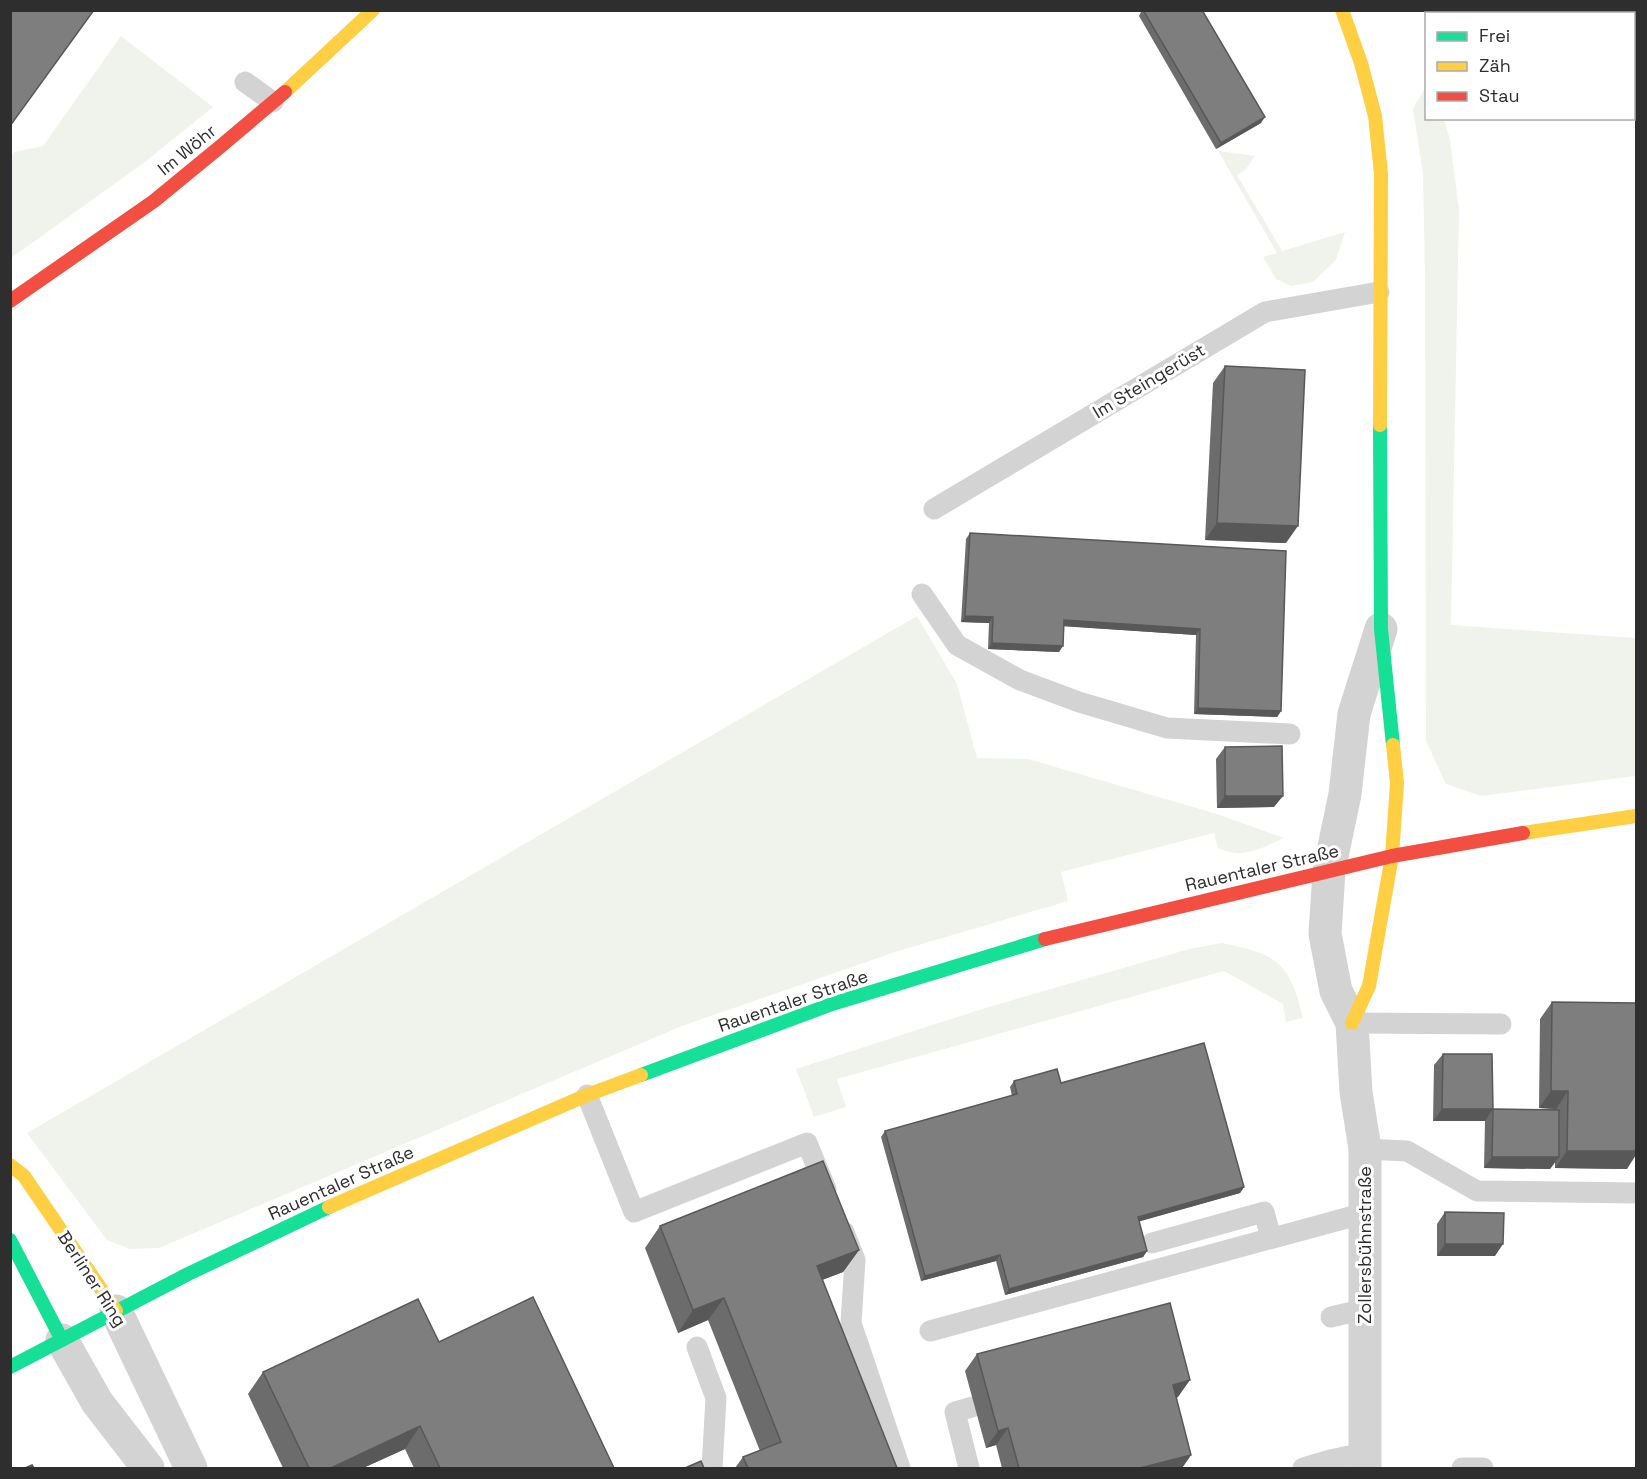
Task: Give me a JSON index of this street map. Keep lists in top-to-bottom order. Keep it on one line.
{"streets":{"street":["Im Wöhr","Rauentaler Straße","Zollersbühnstraße","Berliner Ring"],"lane":["Im Steingerüst"]},"crossings":[["Rauentaler Straße","Zollersbühnstraße"],["Rauentaler Straße","Berliner Ring"]],"legend":["Frei","Zäh","Stau"]}
